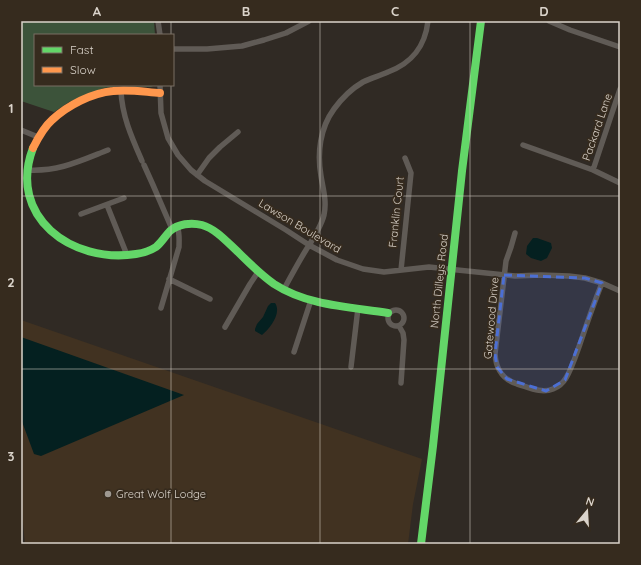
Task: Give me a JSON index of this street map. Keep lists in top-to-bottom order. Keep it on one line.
{"streets":{"street":["Packard Lane","Franklin Court","Lawson Boulevard","North Dilleys Road","Gatewood Drive"]},"crossings":[["Franklin Court","Lawson Boulevard"],["Lawson Boulevard","North Dilleys Road"],["Lawson Boulevard","Gatewood Drive"]],"places":["Great Wolf Lodge"],"legend":["Fast","Slow"],"north":"top","grid":{"columns":["A","B","C","D"],"rows":["1","2","3"]}}
